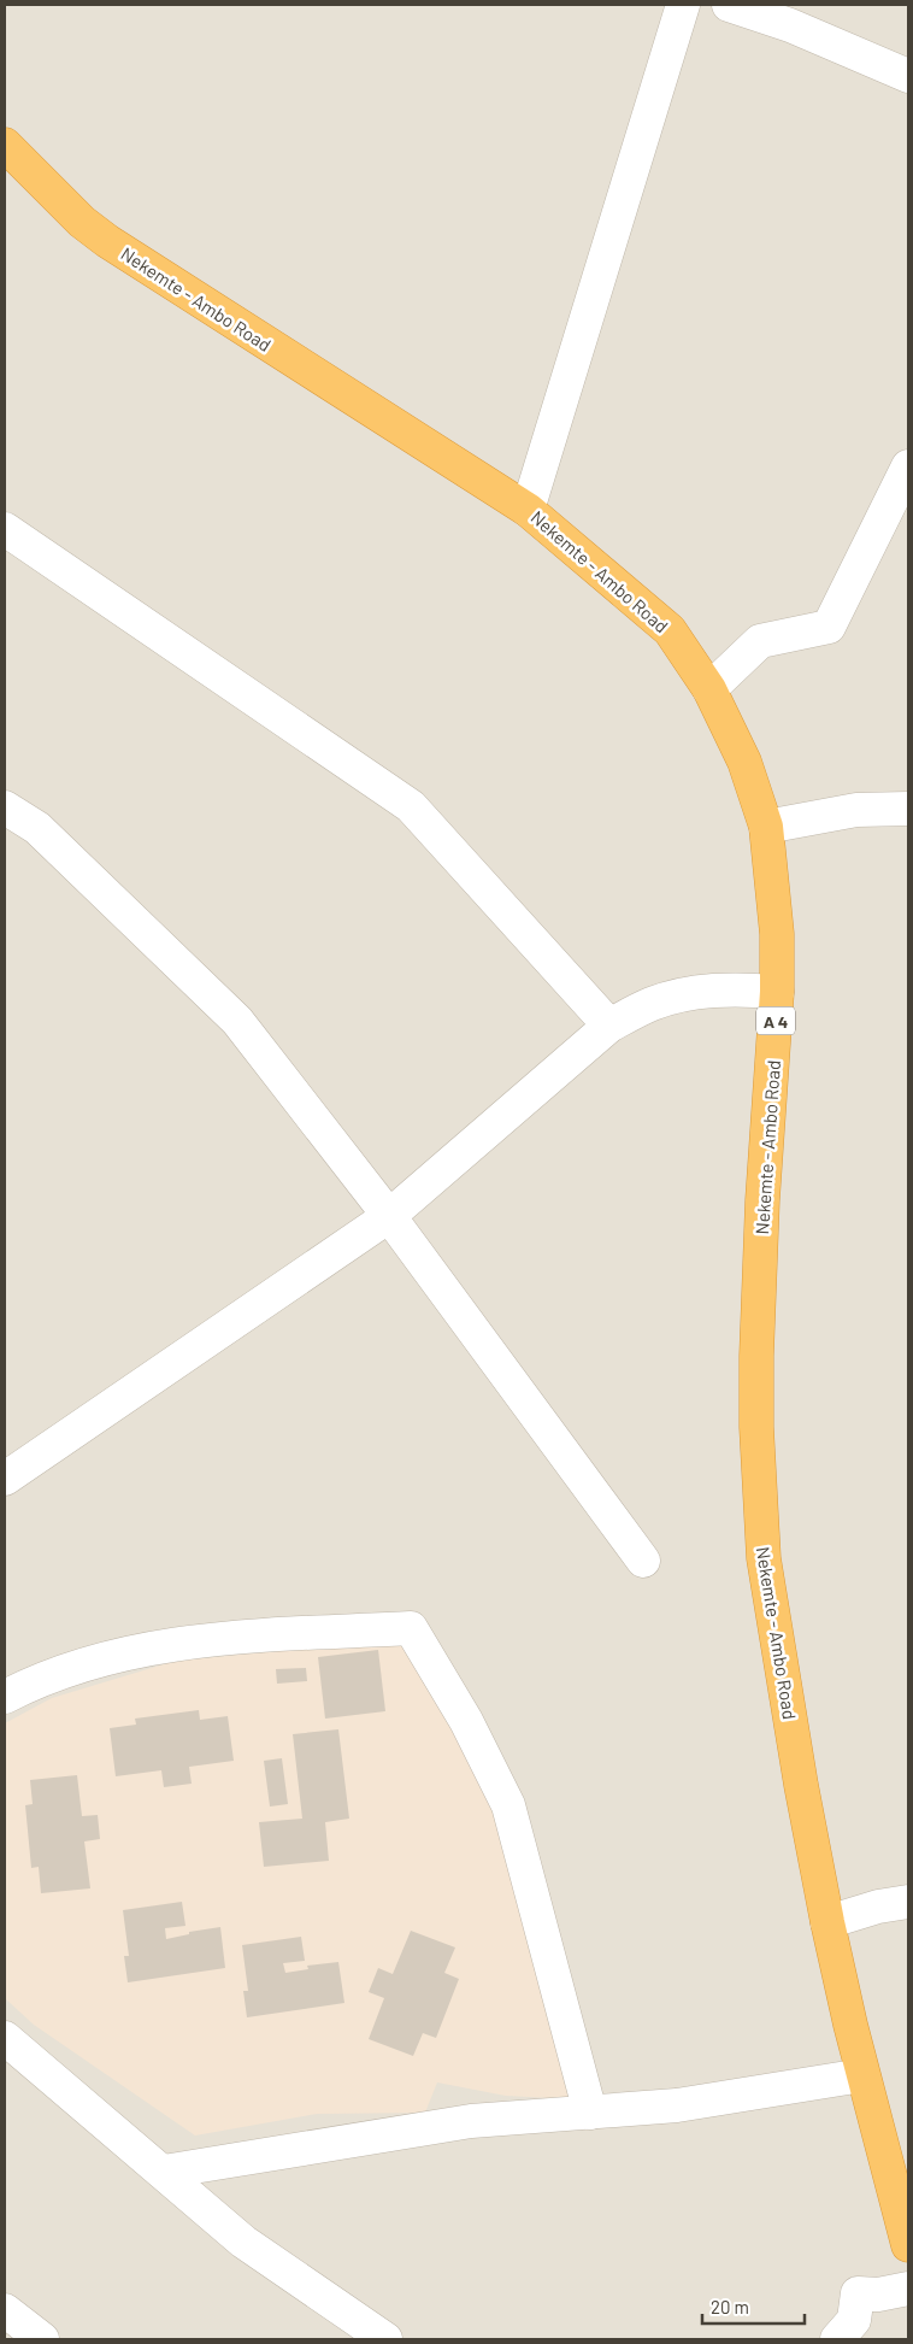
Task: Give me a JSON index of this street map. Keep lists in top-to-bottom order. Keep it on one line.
{"streets":{"highway":["Nekemte - Ambo Road","A 4"]},"scale_bar":"20 m"}
